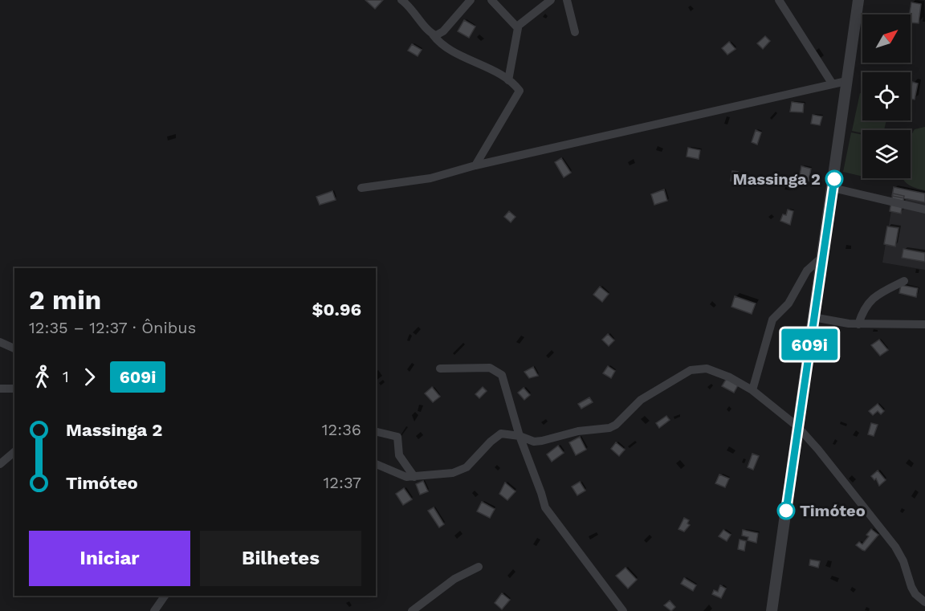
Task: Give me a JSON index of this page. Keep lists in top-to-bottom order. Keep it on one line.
{"places":["Massinga 2","Timóteo"],"lines":["bus line 609i"],"north":"top right","page":{"on_map":"609i","heading":["2 min","12:35 – 12:37 · Ônibus","$0.96"],"legs":["1","609i"],"list":[{"name":"Massinga 2","value":"12:36"},{"name":"Timóteo","value":"12:37"}],"buttons":["Iniciar","Bilhetes"]}}
